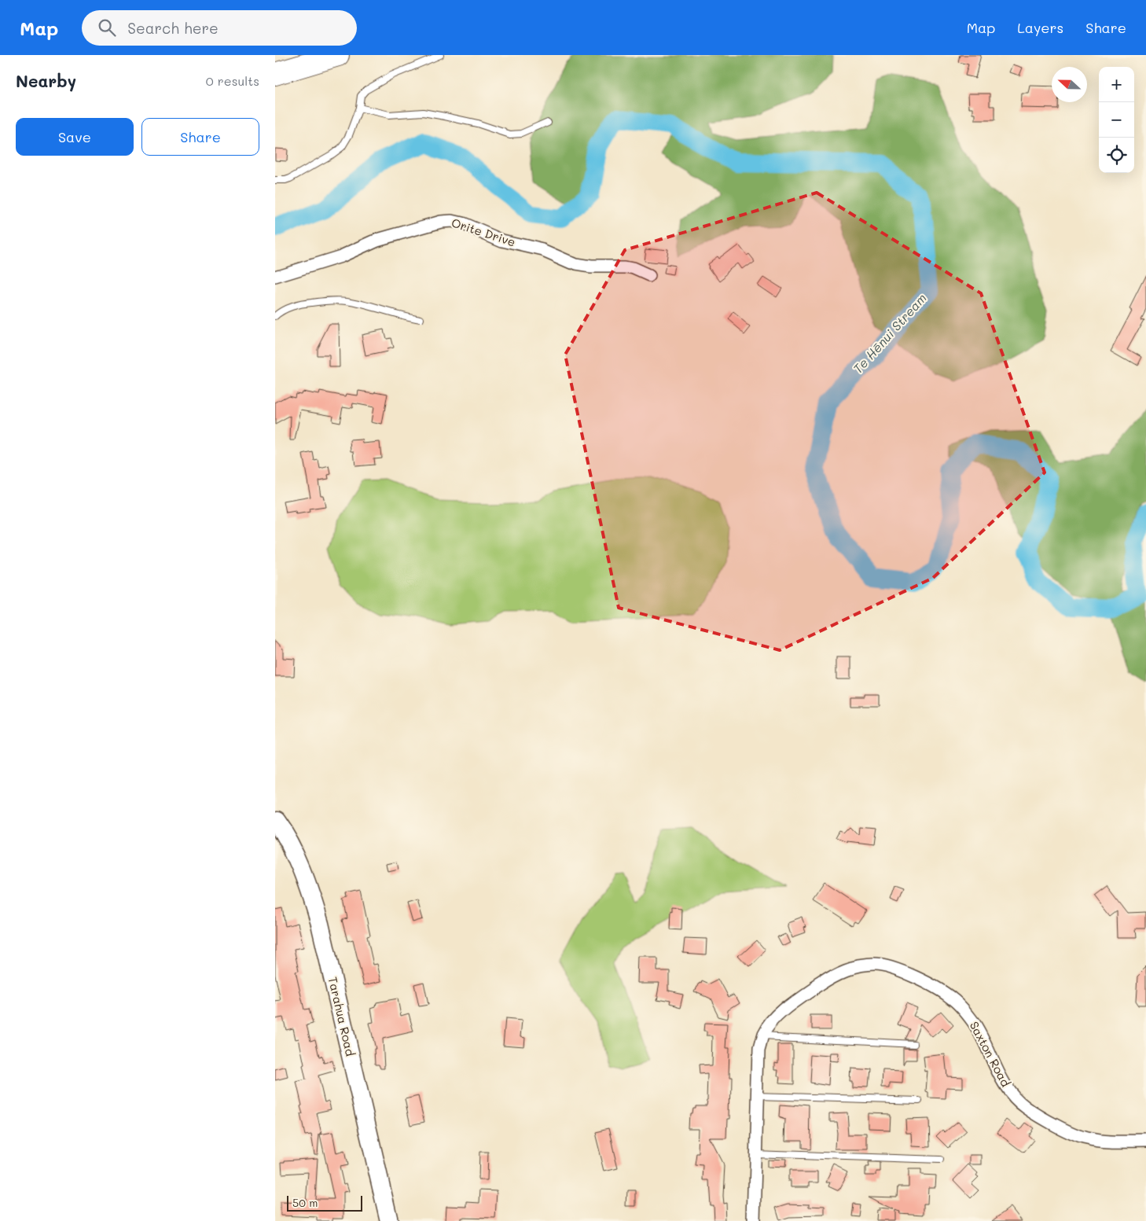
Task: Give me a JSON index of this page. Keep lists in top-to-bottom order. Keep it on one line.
{"streets":{"street":["Orite Drive","Tarahua Road","Saxton Road"]},"water":["Te Hēnui Stream"],"scale_bar":"50 m","north":"left","page":{"header":"Map","search":"Search here","nav":["Map","Layers","Share"],"heading":["Nearby","0 results"],"map_buttons":["+","−"],"buttons":["Save","Share"],"scale":"50 m"}}
